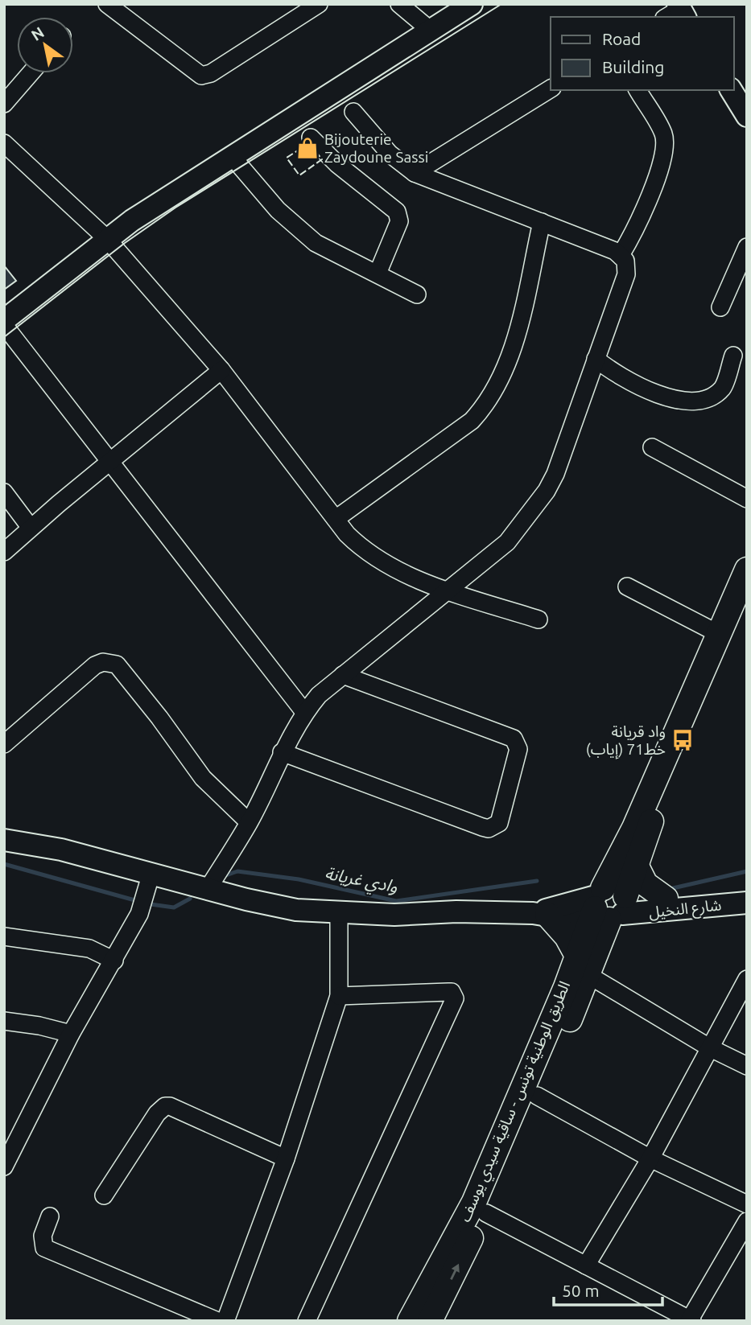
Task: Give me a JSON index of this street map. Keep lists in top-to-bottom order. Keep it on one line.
{"streets":{"highway":["الطريق الوطنية تونس - ساقية سيدي يوسف"],"main road":["شارع النخيل"]},"crossings":[["شارع النخيل","الطريق الوطنية تونس - ساقية سيدي يوسف"]],"water":["وادي غريانة"],"places":{"shop":["Bijouterie Zaydoune Sassi"],"bus stop":["واد قريانة خط71 (إياب)"]},"legend":["Road","Building"],"scale_bar":"50 m","north":"top left"}
